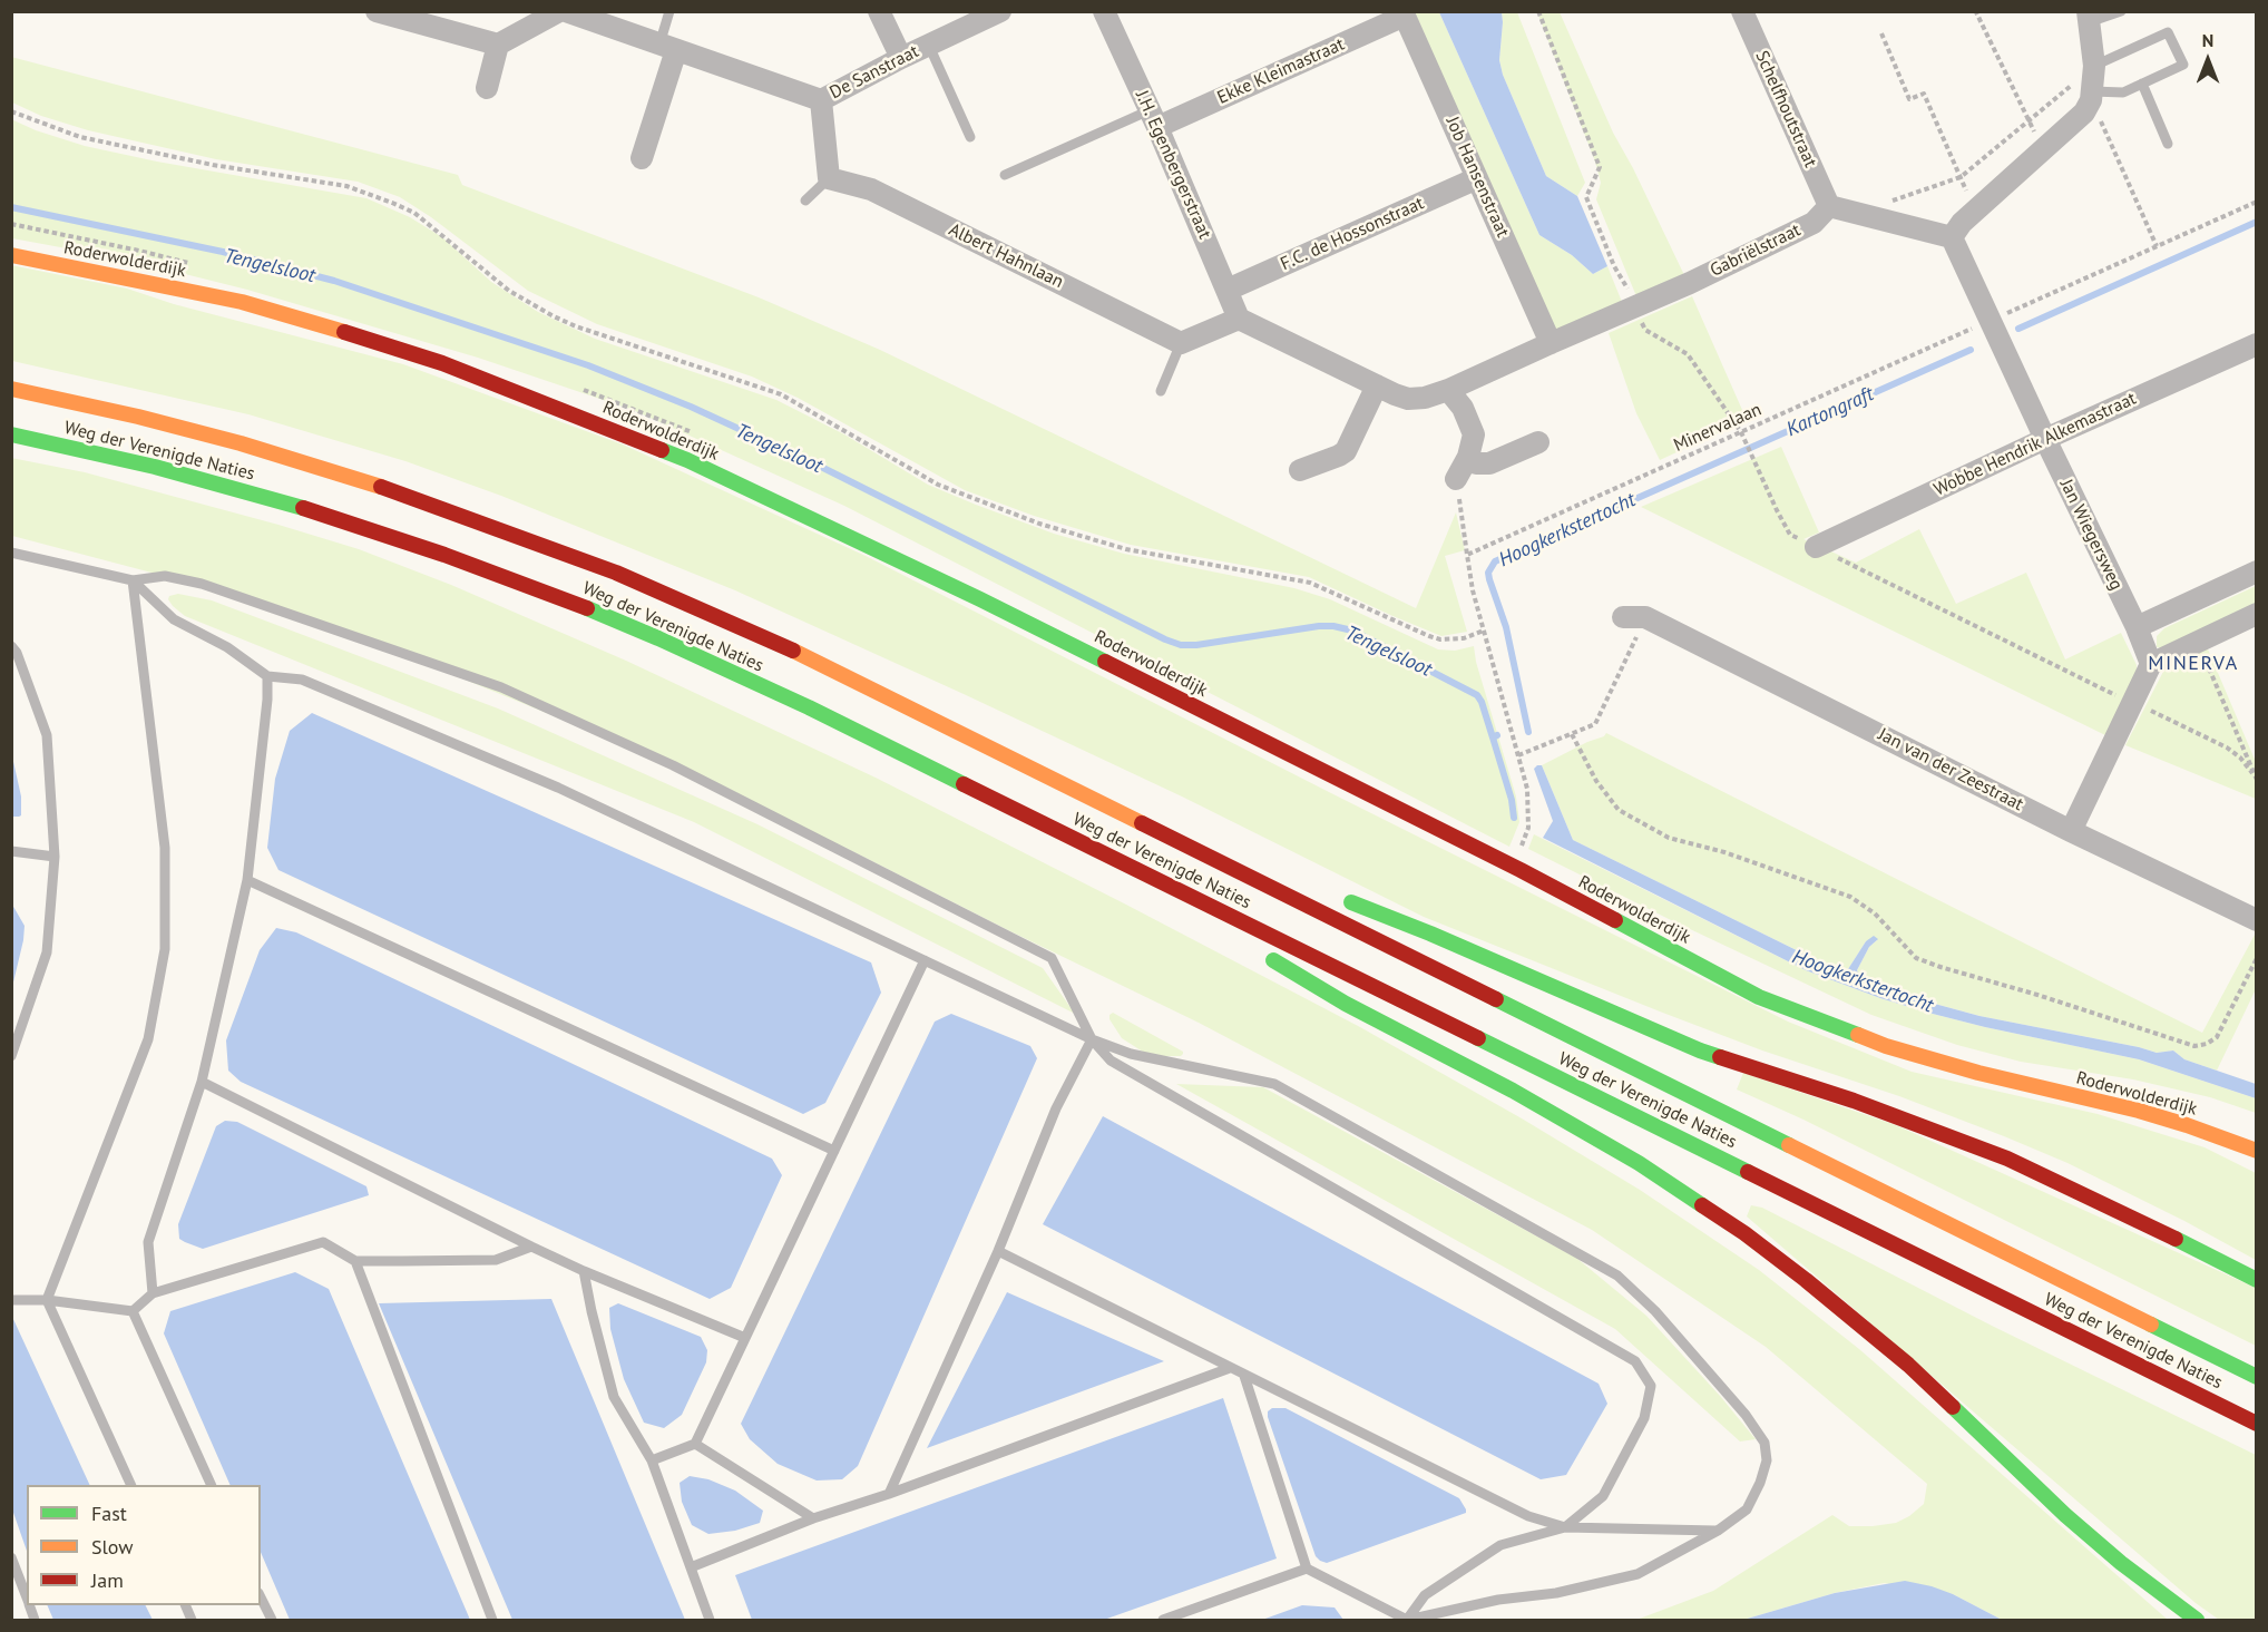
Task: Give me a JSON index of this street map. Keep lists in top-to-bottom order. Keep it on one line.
{"streets":{"main road":["Roderwolderdijk","Weg der Verenigde Naties"],"street":["Ekke Kleimastraat","De Sanstraat","Schelfhoutstraat","J.H. Egenbergerstraat","Job Hansenstraat","F.C. de Hossonstraat","Gabriëlstraat","Albert Hahnlaan","Wobbe Hendrik Alkemastraat","Jan Wiegersweg","Jan van der Zeestraat"],"path":["Minervalaan"]},"crossings":[["Ekke Kleimastraat","J.H. Egenbergerstraat"],["Ekke Kleimastraat","Job Hansenstraat"],["Schelfhoutstraat","Gabriëlstraat"],["J.H. Egenbergerstraat","F.C. de Hossonstraat"],["Job Hansenstraat","F.C. de Hossonstraat"],["Job Hansenstraat","Gabriëlstraat"],["Minervalaan","Jan Wiegersweg"],["Wobbe Hendrik Alkemastraat","Jan Wiegersweg"]],"districts":["MINERVA"],"water":["Tengelsloot","Kartongraft","Hoogkerkstertocht"],"legend":["Fast","Slow","Jam"],"north":"top"}
